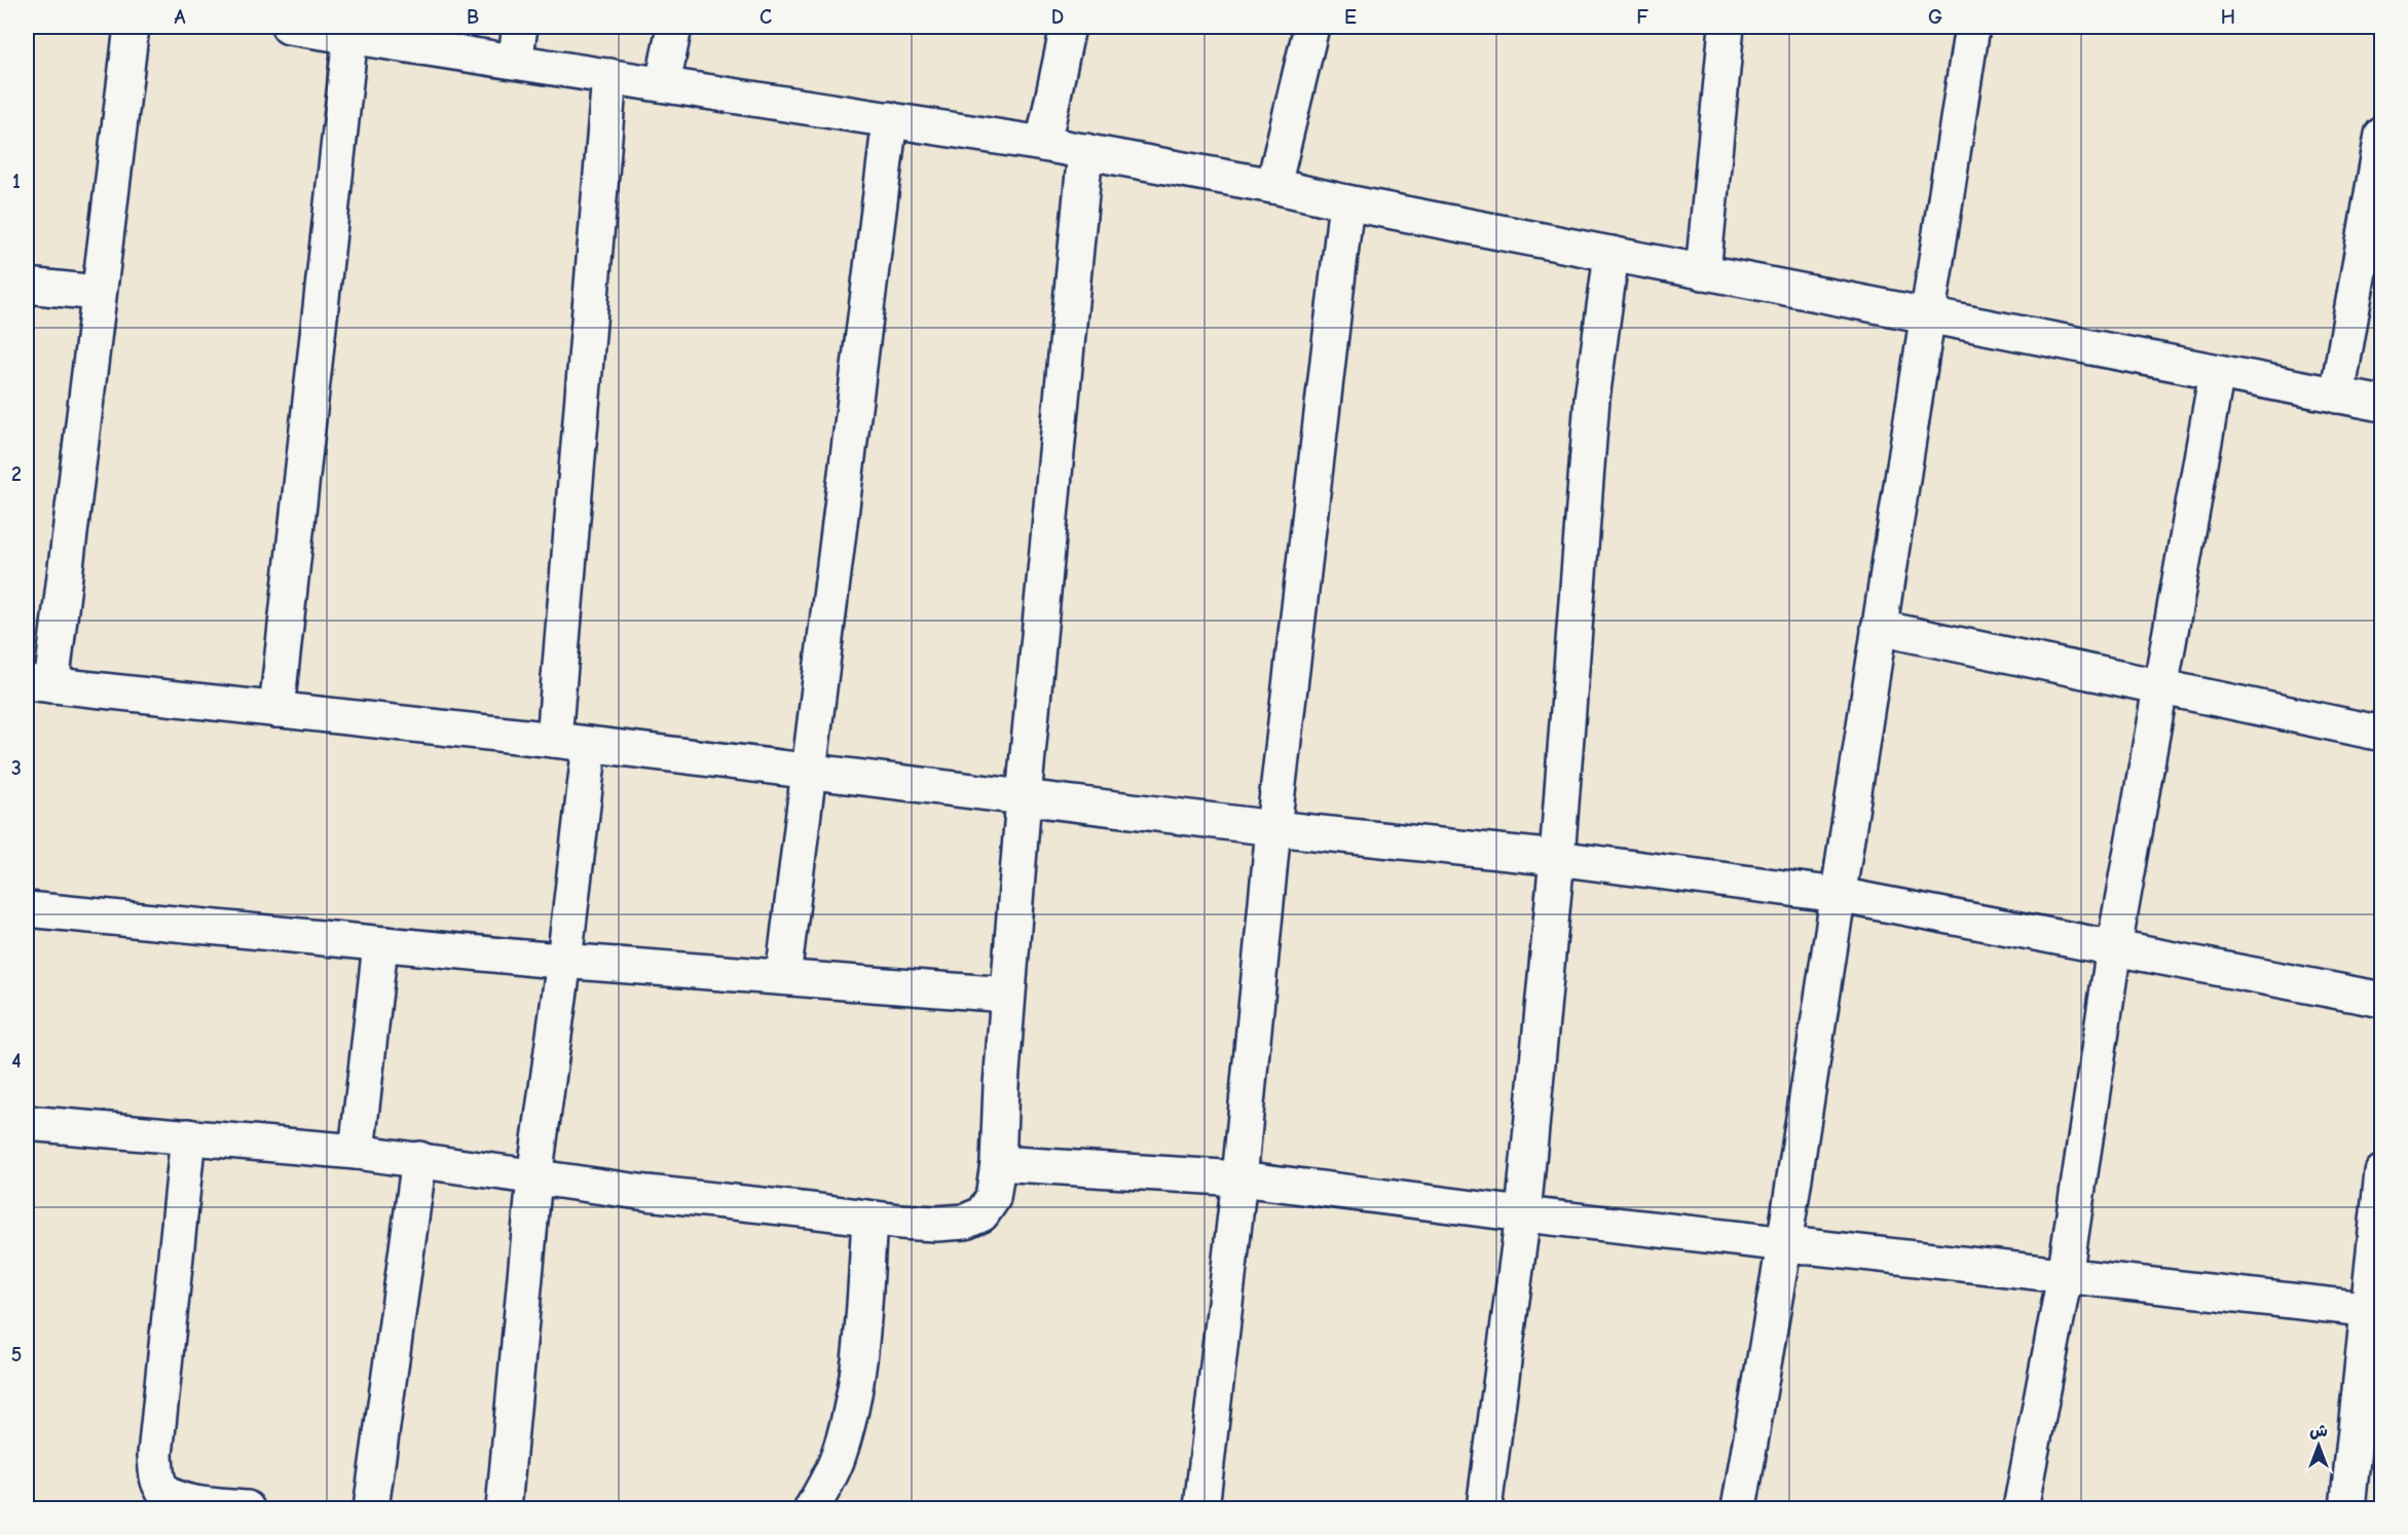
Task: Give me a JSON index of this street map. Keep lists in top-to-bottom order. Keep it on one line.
{"north":"top","grid":{"columns":["A","B","C","D","E","F","G","H"],"rows":["1","2","3","4","5"]}}
